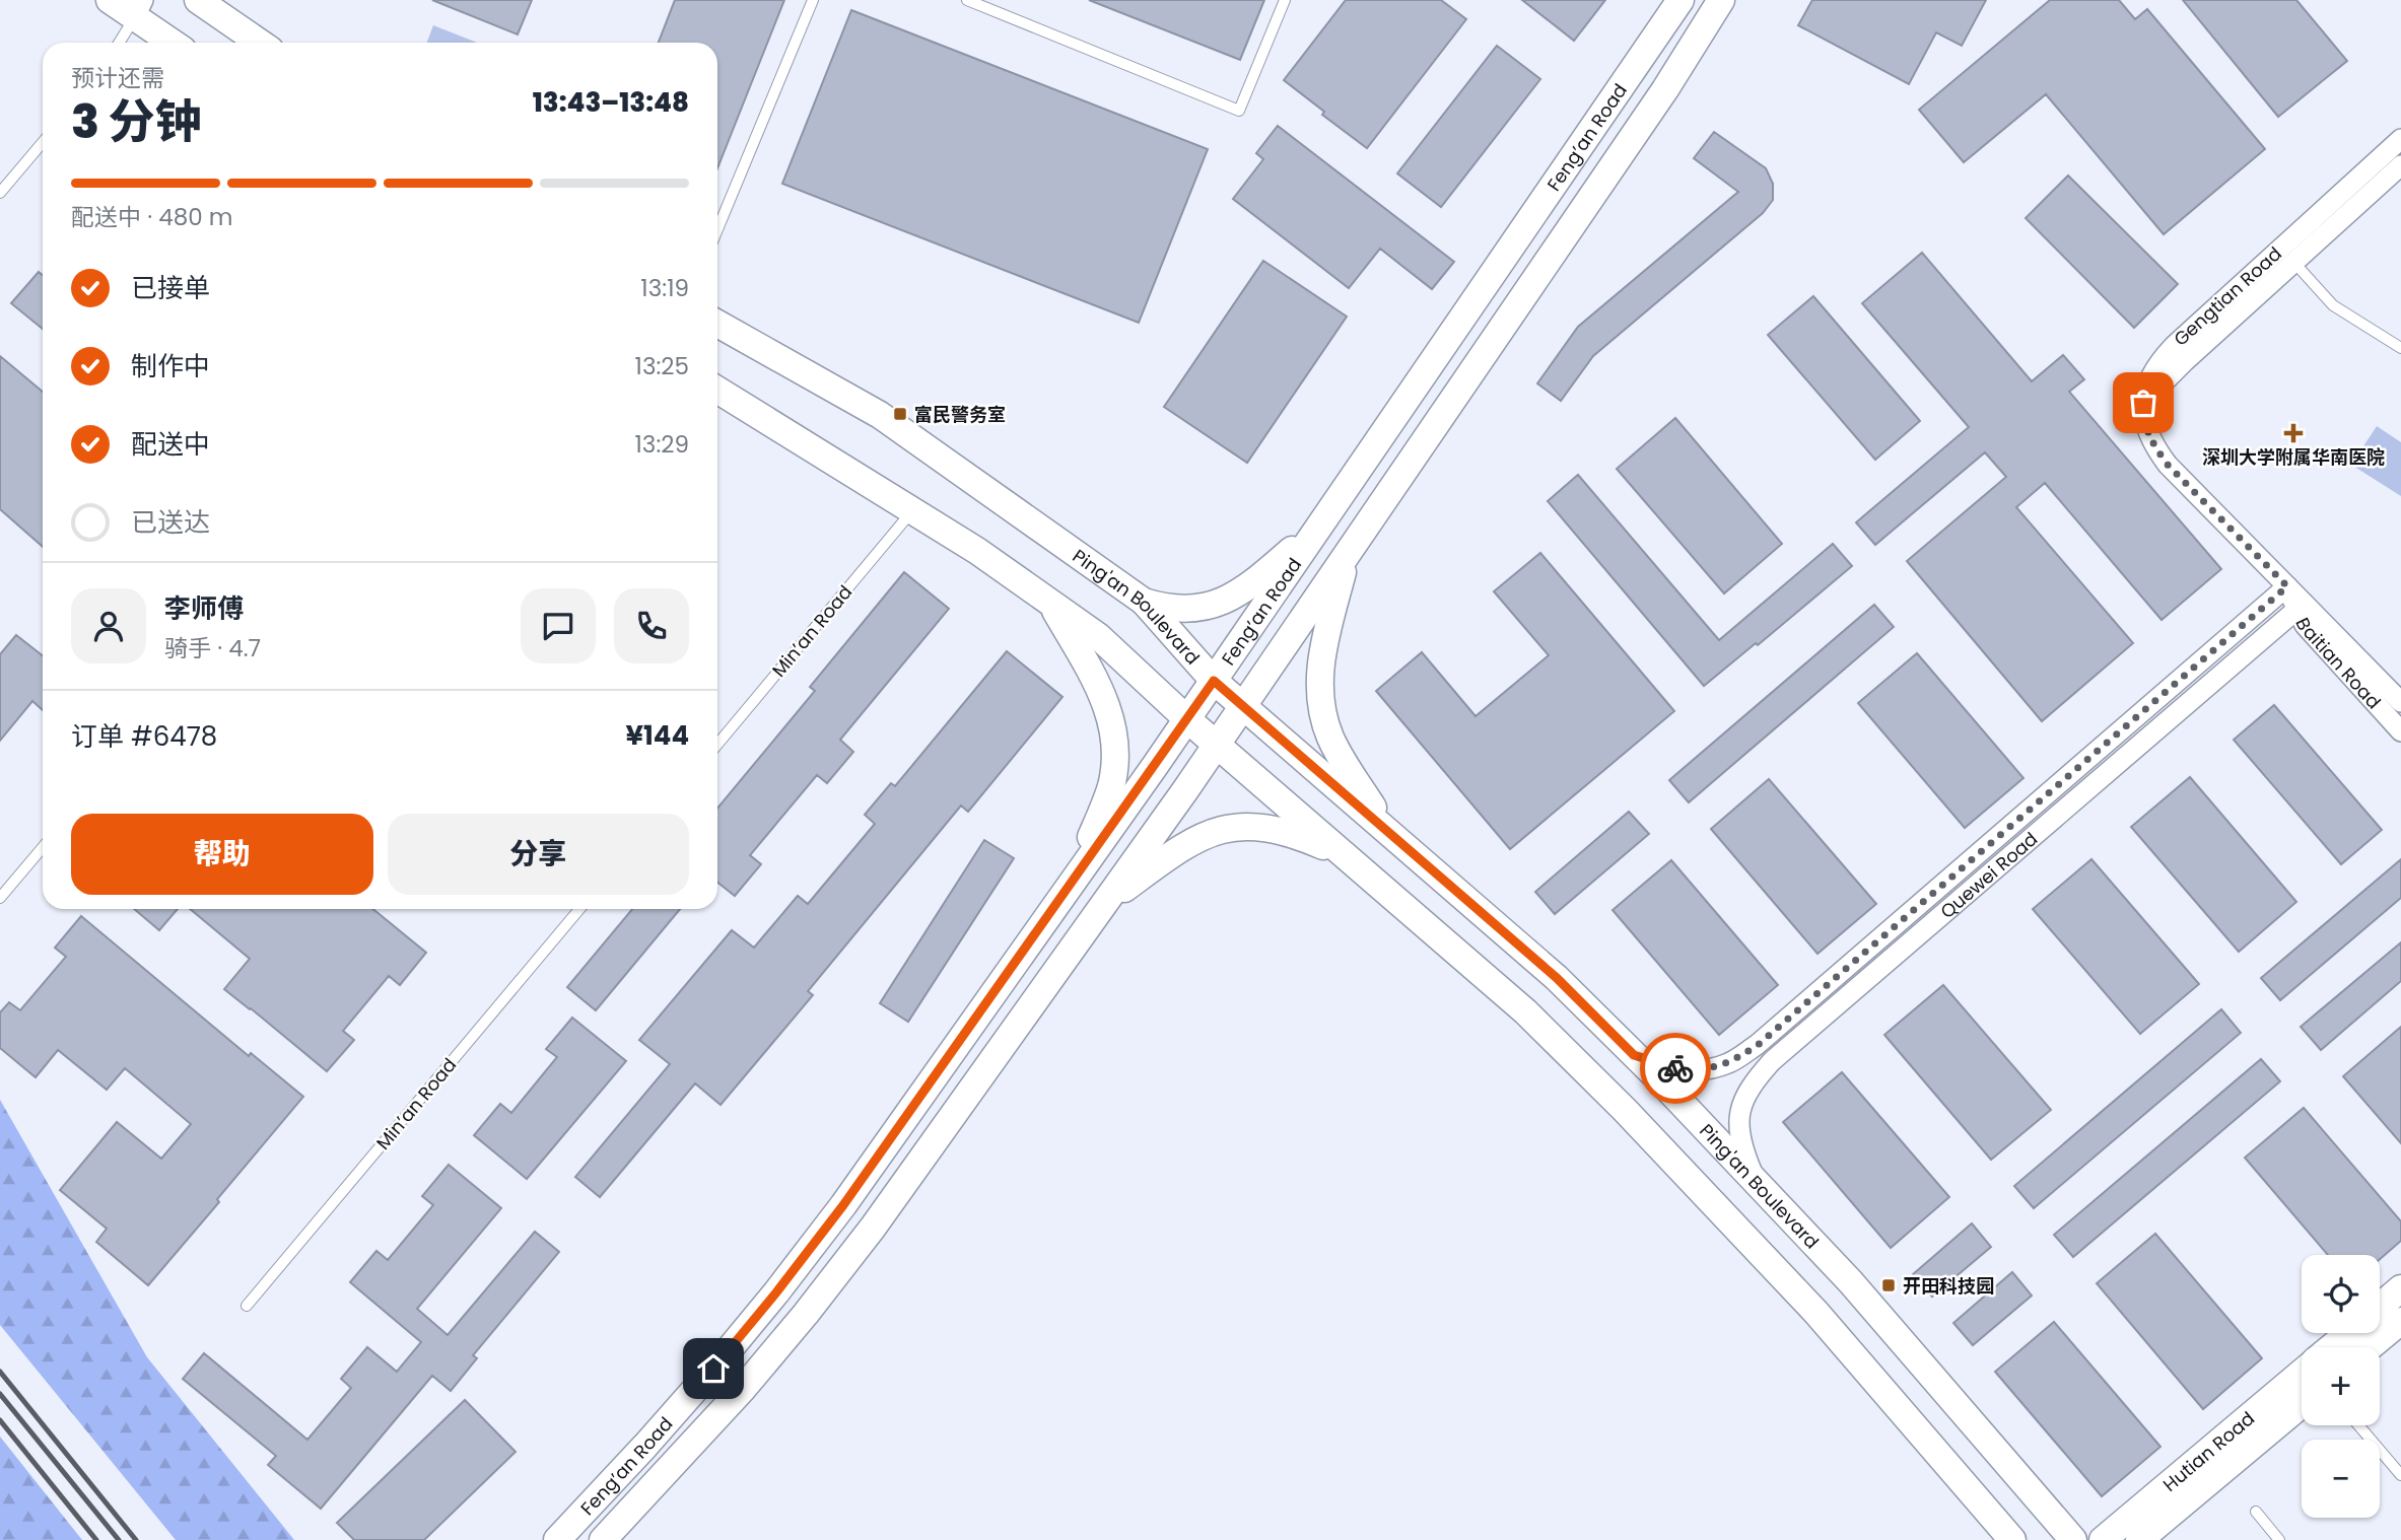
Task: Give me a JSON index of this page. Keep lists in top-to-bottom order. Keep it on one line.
{"streets":{"street":["Feng’an Road","Gengtian Road","Ping'an Boulevard","Baitian Road","Quewei Road","Hutian Road"],"lane":["Min’an Road"]},"crossings":[["Feng’an Road","Ping'an Boulevard"],["Gengtian Road","Baitian Road"],["Ping'an Boulevard","Quewei Road"],["Baitian Road","Quewei Road"]],"places":{"transit":["富民警务室","开田科技园"],"health":["深圳大学附属华南医院"]},"page":{"heading":["3 分钟","预计还需","13:43–13:48"],"panel":["李师傅","骑手 · 4.7","订单 #6478","¥144"],"bar":"配送中 · 480 m","list":[["已接单","13:19"],["制作中","13:25"],["配送中","13:29"],"已送达"],"buttons":["帮助","分享"],"map_buttons":["+","−"]}}
